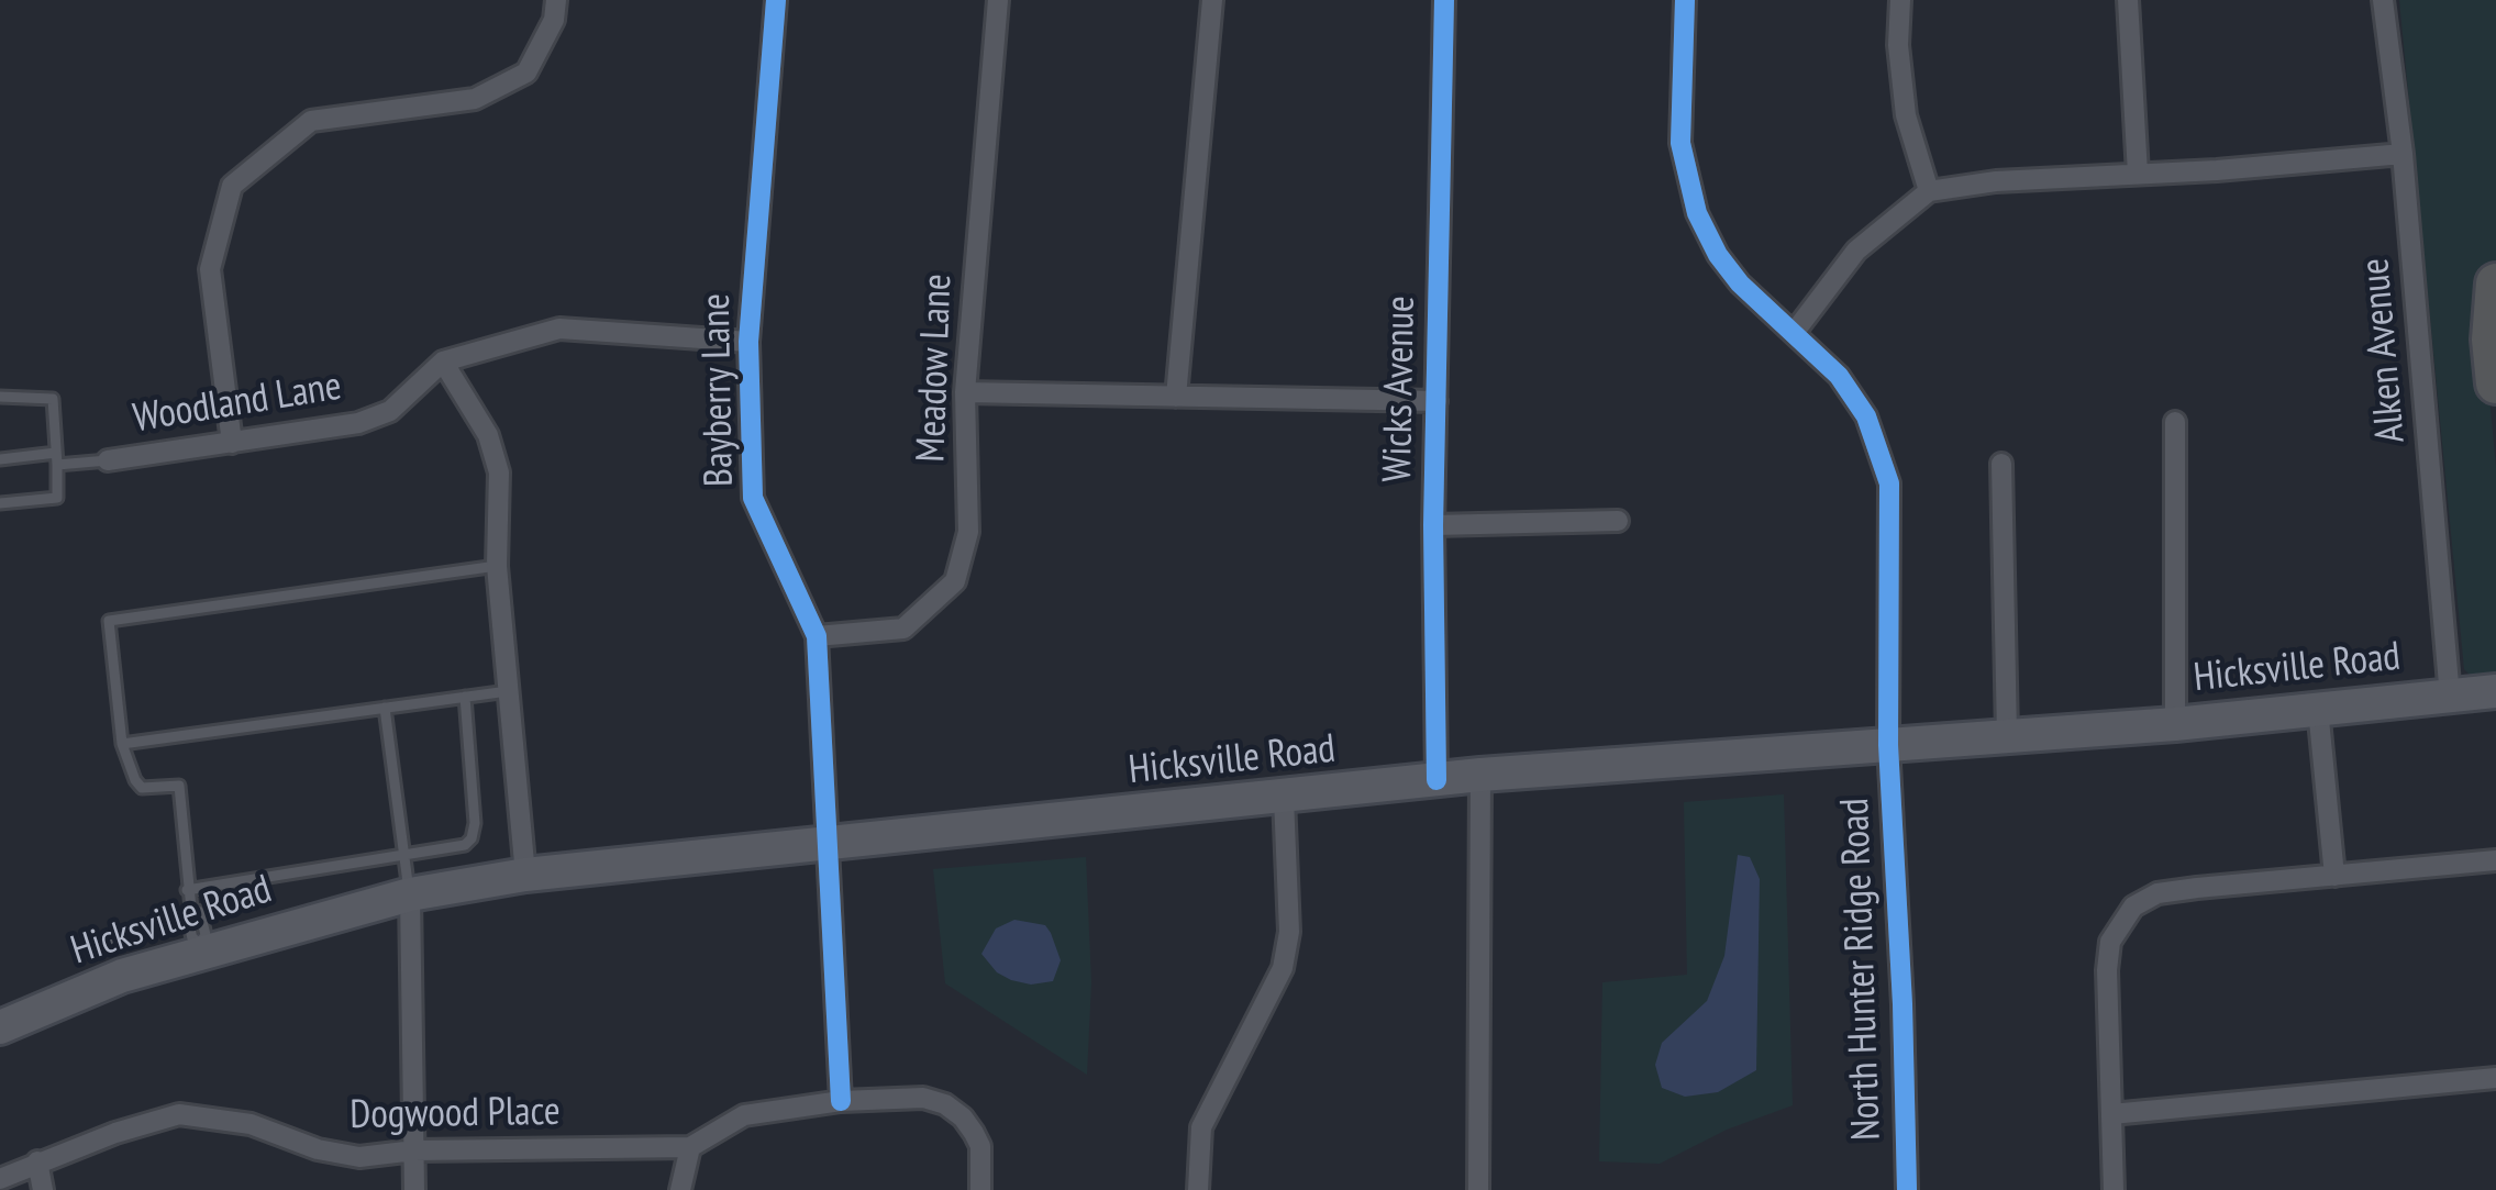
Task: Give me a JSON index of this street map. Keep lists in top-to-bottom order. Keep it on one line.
{"streets":{"main road":["Hicksville Road"],"street":["Alken Avenue","Meadow Lane","Wicks Avenue","Bayberry Lane","Woodland Lane","North Hunter Ridge Road","Dogwood Place"]},"crossings":[["Alken Avenue","Hicksville Road"],["Meadow Lane","Bayberry Lane"],["Wicks Avenue","Hicksville Road"],["Bayberry Lane","Woodland Lane"],["Bayberry Lane","Hicksville Road"],["Hicksville Road","North Hunter Ridge Road"]]}
